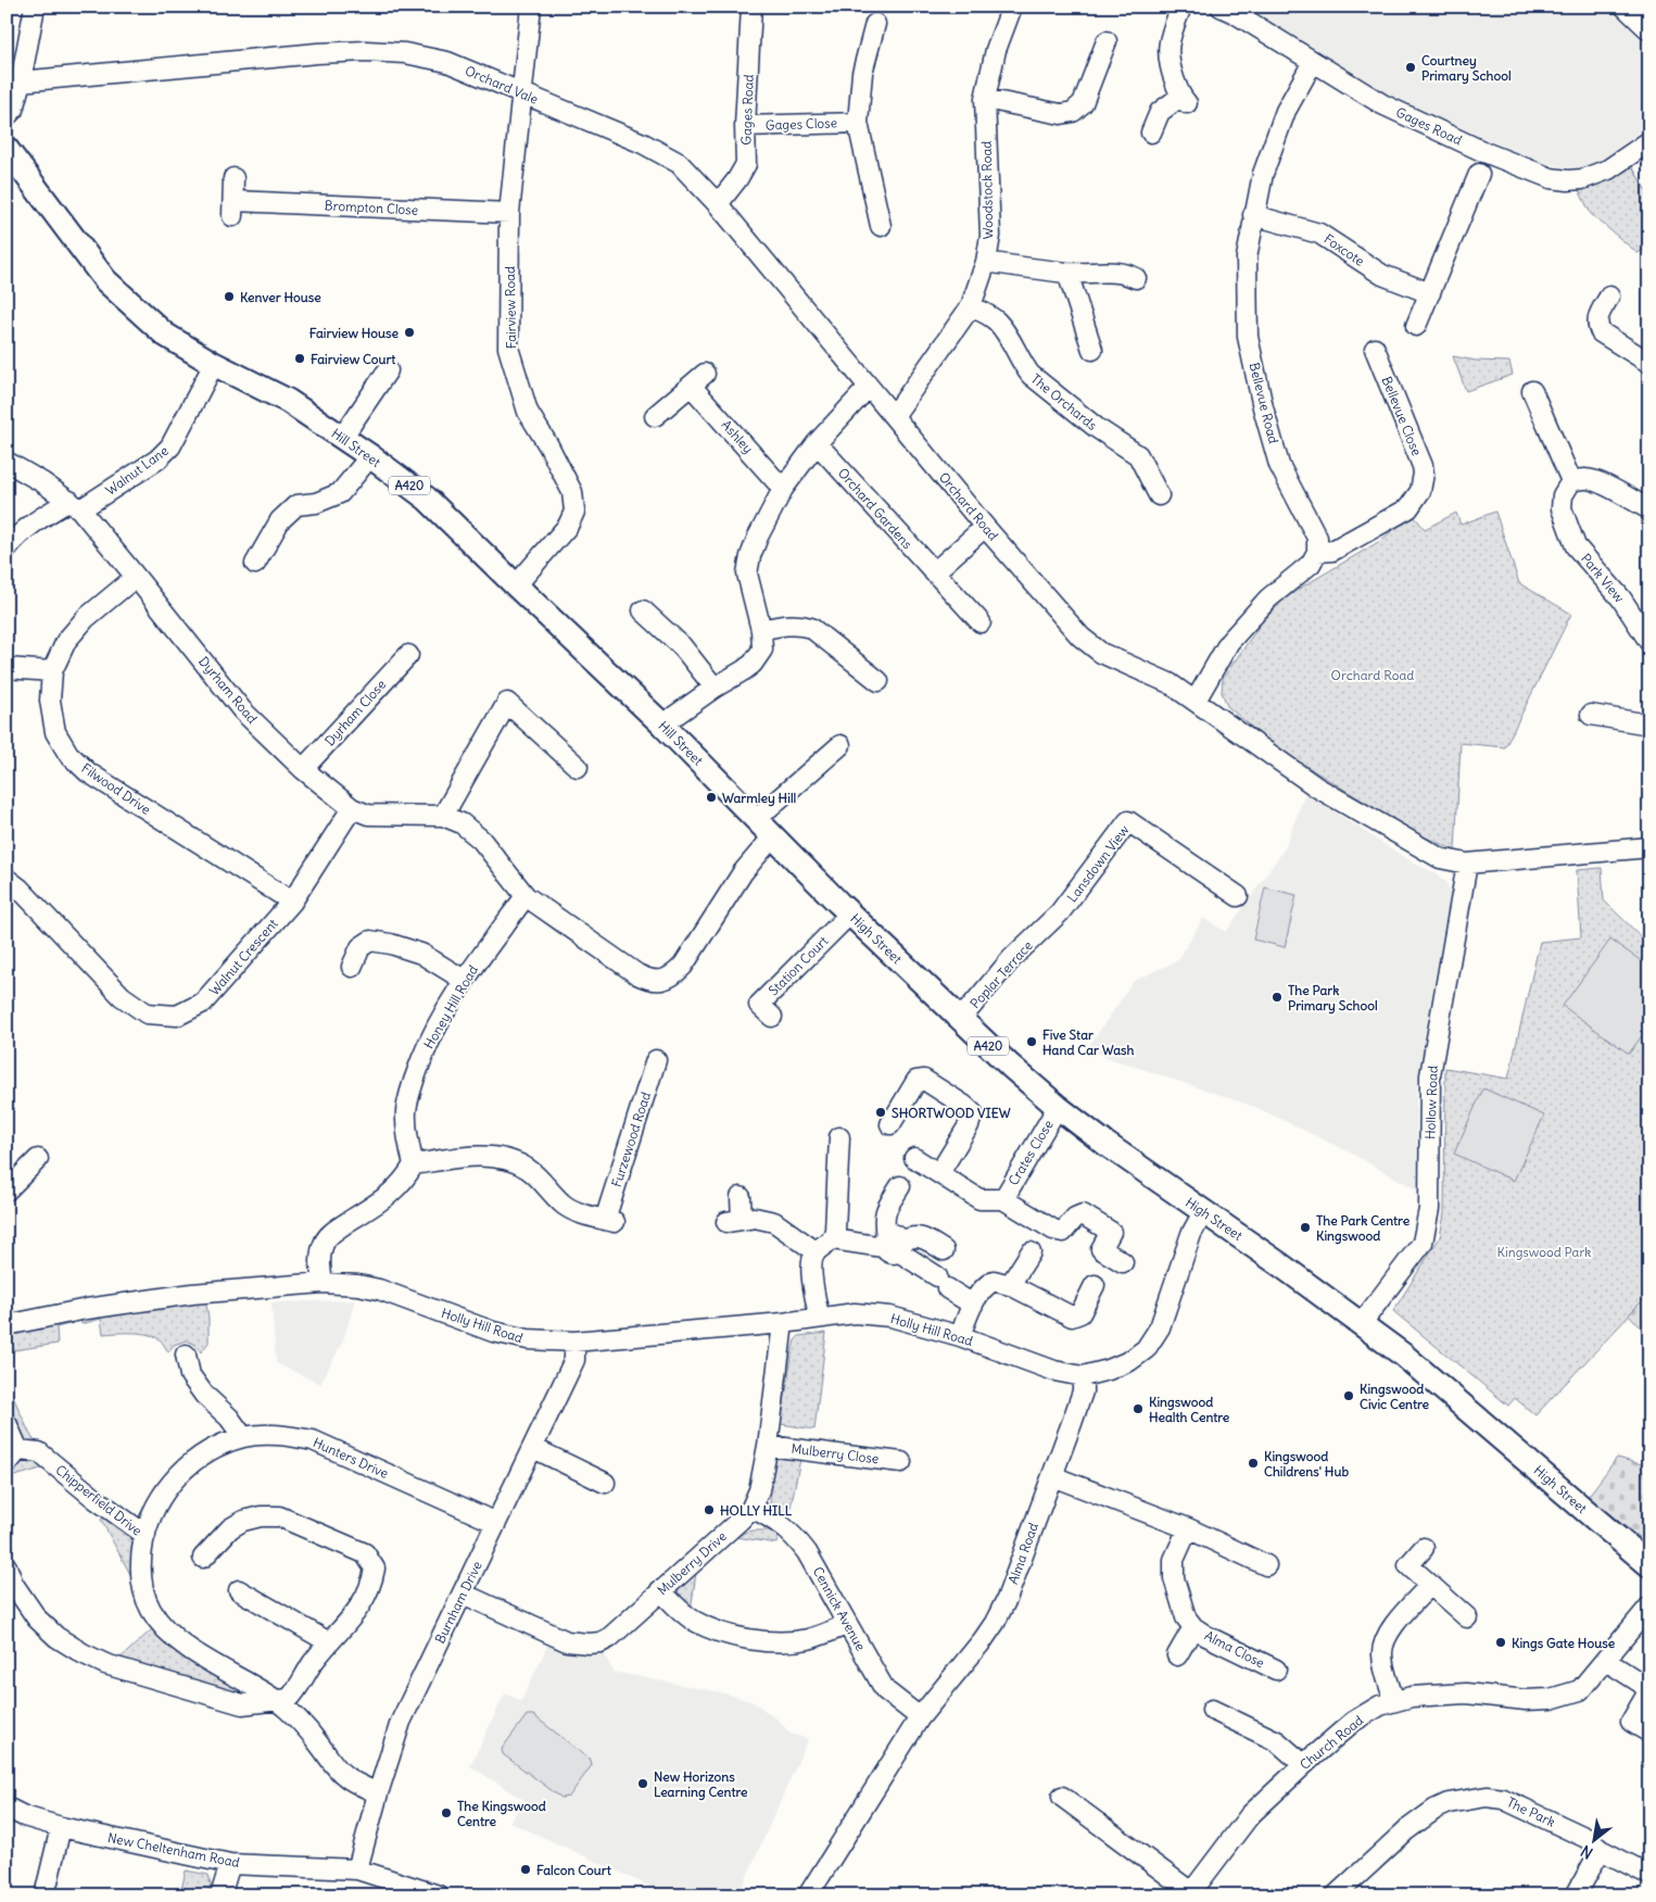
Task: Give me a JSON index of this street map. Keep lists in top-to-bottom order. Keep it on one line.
{"streets":{"main road":["Hill Street","A420","High Street"],"street":["Orchard Vale","Gages Road","Gages Close","Woodstock Road","Brompton Close","Foxcote","Fairview Road","The Orchards","Bellevue Road","Bellevue Close","Ashley","Walnut Lane","Orchard Road","Orchard Gardens","Park View","Dyrham Road","Dyrham Close","Filwood Drive","Lansdown View","Walnut Crescent","Station Court","Poplar Terrace","Honey Hill Road","Hollow Road","Furzewood Road","Crates Close","Holly Hill Road","Mulberry Close","Hunters Drive","Chipperfield Drive","Alma Road","Mulberry Drive","Burnham Drive","Cennick Avenue","Alma Close","Church Road","The Park","New Cheltenham Road"]},"crossings":[["Orchard Vale","Gages Road"],["Orchard Vale","Fairview Road"],["Orchard Vale","Orchard Road"],["Gages Road","Gages Close"],["Gages Road","Bellevue Road"],["Woodstock Road","The Orchards"],["Woodstock Road","Orchard Road"],["Brompton Close","Fairview Road"],["Foxcote","Bellevue Road"],["Fairview Road","Hill Street"],["Bellevue Road","Bellevue Close"],["Hill Street","Walnut Lane"],["Hill Street","High Street"],["Walnut Lane","Dyrham Road"],["Orchard Road","Hollow Road"],["Dyrham Road","Dyrham Close"],["Dyrham Road","Filwood Drive"],["Dyrham Road","Walnut Crescent"],["Filwood Drive","Walnut Crescent"],["Lansdown View","Poplar Terrace"],["High Street","Station Court"],["High Street","Poplar Terrace"],["High Street","Hollow Road"],["High Street","Crates Close"],["Honey Hill Road","Furzewood Road"],["Holly Hill Road","Alma Road"],["Holly Hill Road","Mulberry Drive"],["Holly Hill Road","Burnham Drive"],["Mulberry Close","Mulberry Drive"],["Hunters Drive","Chipperfield Drive"],["Hunters Drive","Burnham Drive"],["Chipperfield Drive","Burnham Drive"],["Alma Road","Cennick Avenue"],["Mulberry Drive","Burnham Drive"],["Mulberry Drive","Cennick Avenue"],["Burnham Drive","New Cheltenham Road"]],"parks":["Orchard Road","Kingswood Park"],"places":["Courtney Primary School","Kenver House","Fairview House","Fairview Court","Warmley Hill","The Park Primary School","Five Star Hand Car Wash","SHORTWOOD VIEW","The Park Centre Kingswood","Kingswood Civic Centre","Kingswood Health Centre","Kingswood Childrens' Hub","HOLLY HILL","Kings Gate House","New Horizons Learning Centre","The Kingswood Centre","Falcon Court"],"north":"bottom left"}
